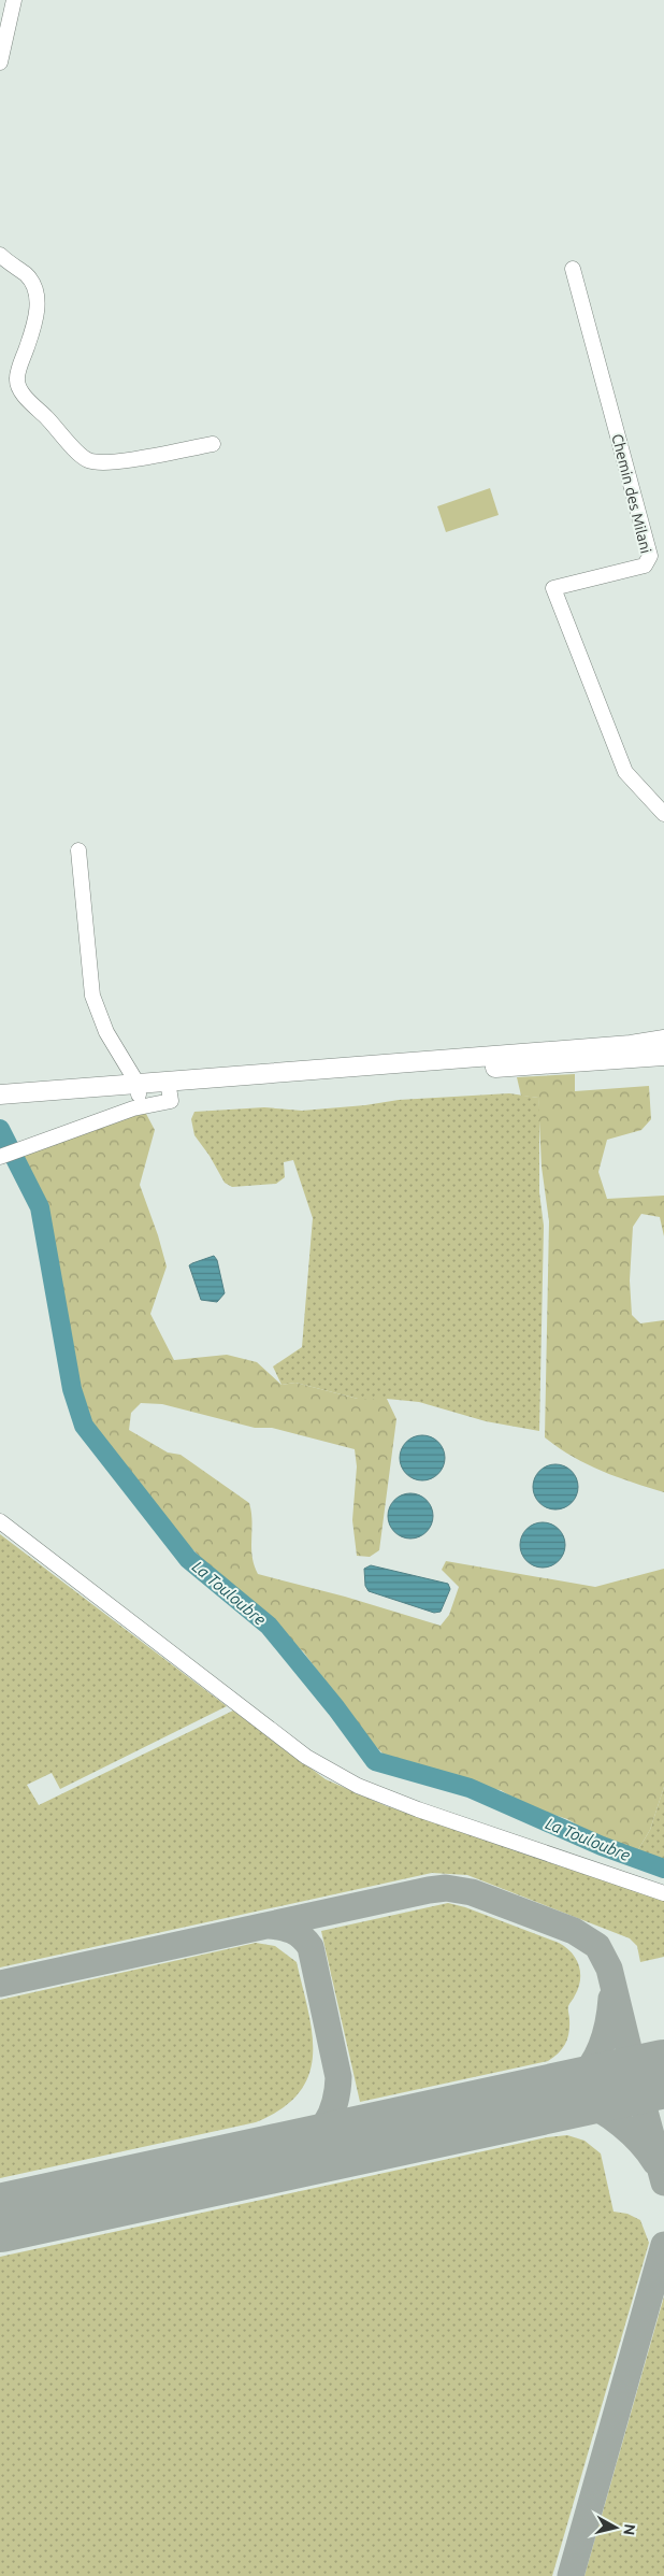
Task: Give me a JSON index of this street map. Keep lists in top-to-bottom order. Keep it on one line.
{"streets":{"street":["Chemin des Milani"]},"water":["La Touloubre"],"north":"right"}
